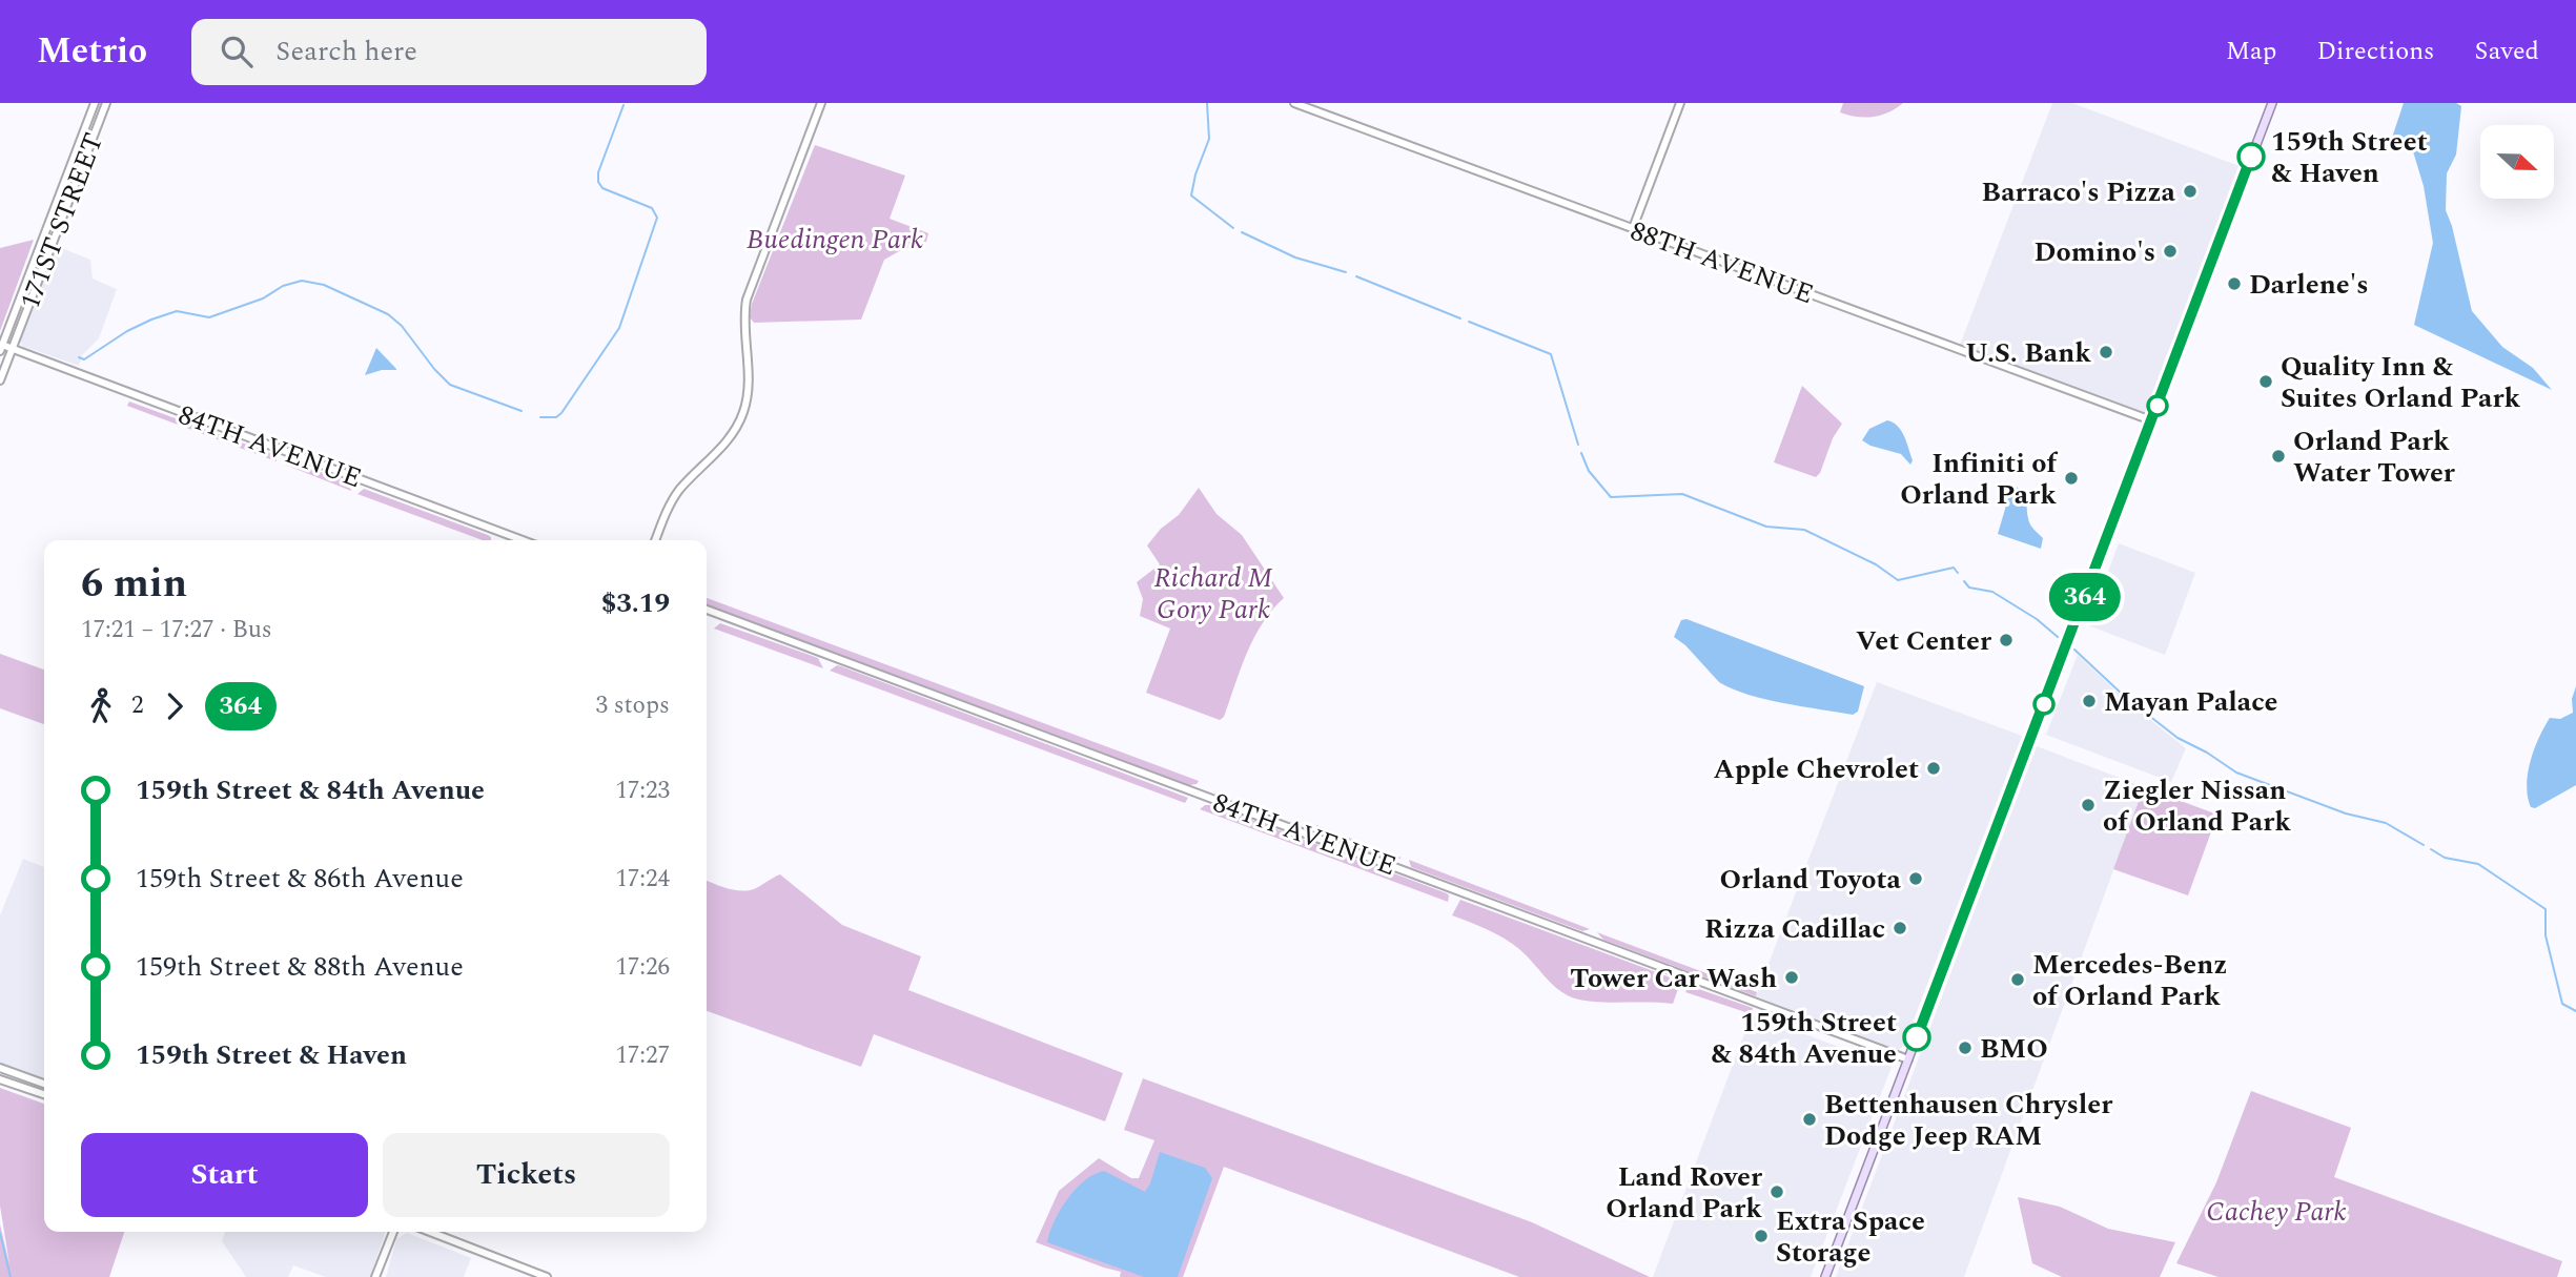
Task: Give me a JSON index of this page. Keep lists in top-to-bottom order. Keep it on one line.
{"streets":{"street":["171ST STREET","88TH AVENUE","84TH AVENUE"]},"crossings":[["171ST STREET","84TH AVENUE"]],"parks":["Buedingen Park","Richard M Gory Park","Cachey Park"],"places":["159th Street & Haven","Barraco's Pizza","Domino's","Darlene's","U.S. Bank","Quality Inn & Suites Orland Park","Orland Park Water Tower","Infiniti of Orland Park","Vet Center","Mayan Palace","Apple Chevrolet","Ziegler Nissan of Orland Park","Orland Toyota","Rizza Cadillac","Tower Car Wash","Mercedes-Benz of Orland Park","159th Street & 84th Avenue","BMO","Bettenhausen Chrysler Dodge Jeep RAM","Land Rover Orland Park","Extra Space Storage"],"lines":["bus line 364"],"north":"right","page":{"header":"Metrio","search":"Search here","nav":["Map","Directions","Saved"],"on_map":"364","heading":["6 min","17:21 – 17:27 · Bus","$3.19"],"legs":["2","364","3 stops"],"list":[{"name":"159th Street & 84th Avenue","value":"17:23"},{"name":"159th Street & 86th Avenue","value":"17:24"},{"name":"159th Street & 88th Avenue","value":"17:26"},{"name":"159th Street & Haven","value":"17:27"}],"buttons":["Start","Tickets"]}}
